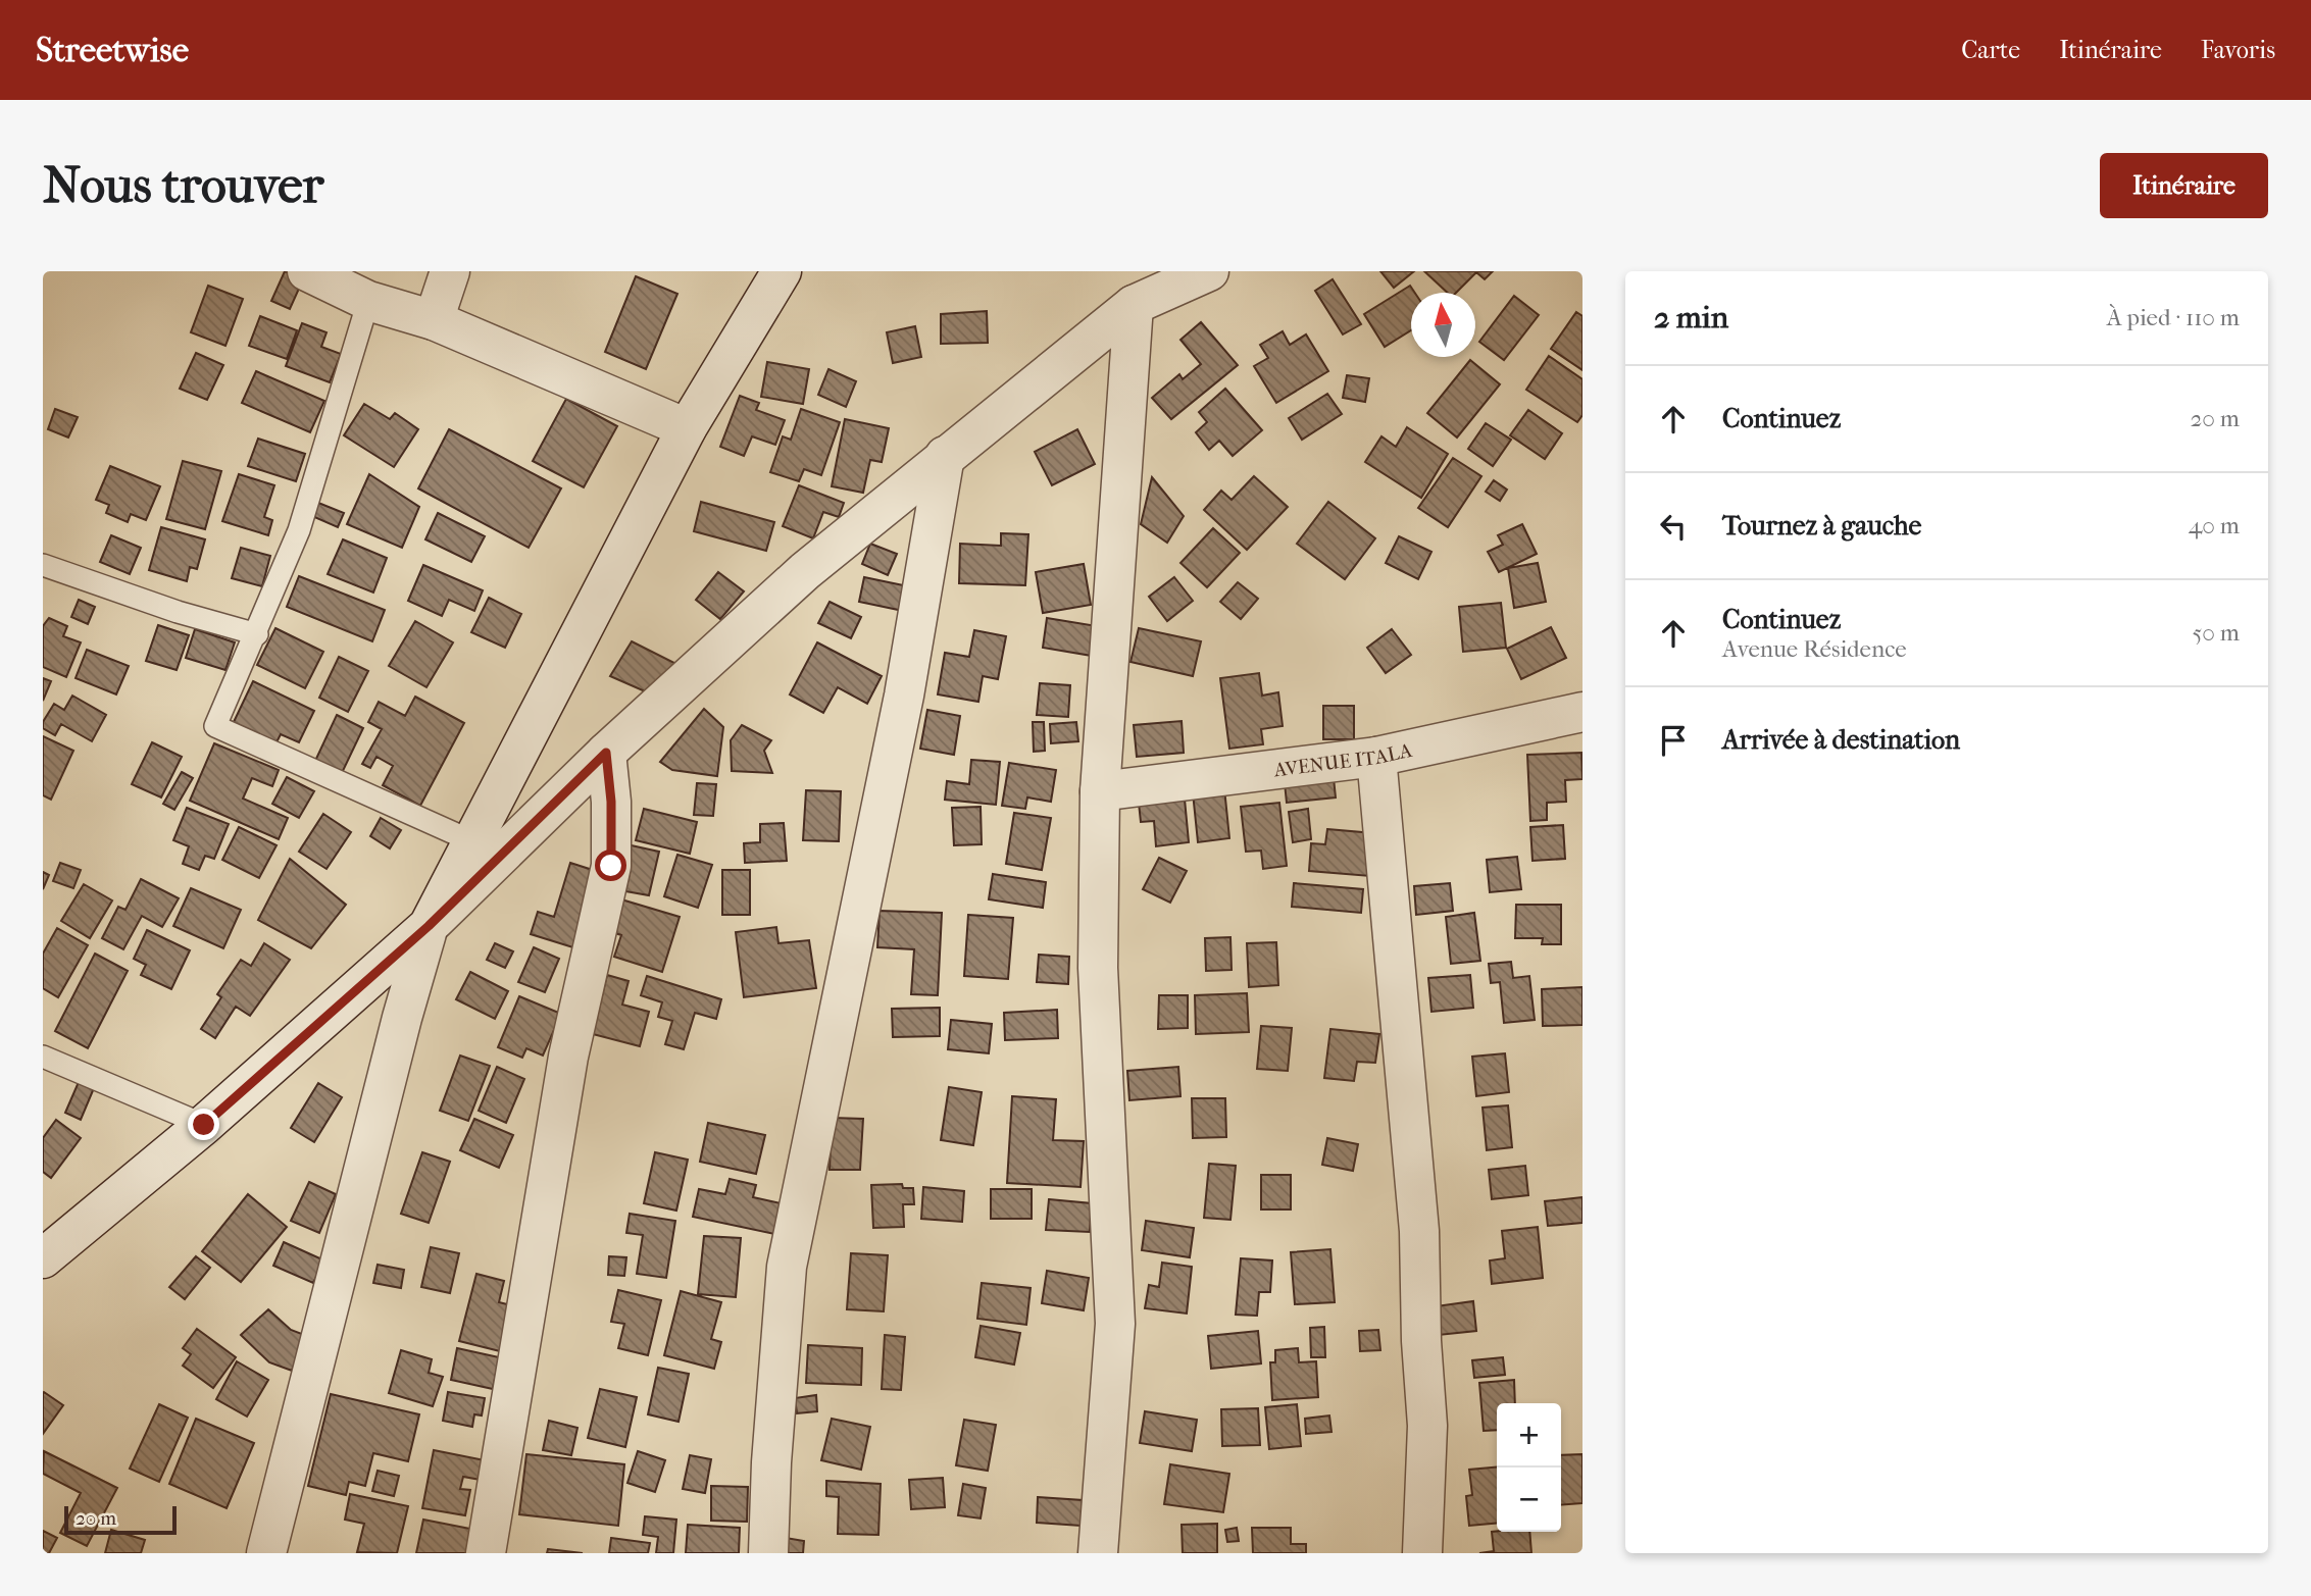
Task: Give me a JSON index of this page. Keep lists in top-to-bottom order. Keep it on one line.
{"streets":{"street":["AVENUE ITALA"]},"scale_bar":"20 m","north":"top","page":{"header":"Streetwise","nav":["Carte","Itinéraire","Favoris"],"buttons":"Itinéraire","title":"Nous trouver","heading":["2 min","À pied · 110 m"],"list":[["Continuez","20 m"],["Tournez à gauche","40 m"],["Continuez","Avenue Résidence","50 m"],"Arrivée à destination"],"map_buttons":["+","−"],"scale":"20 m"}}
